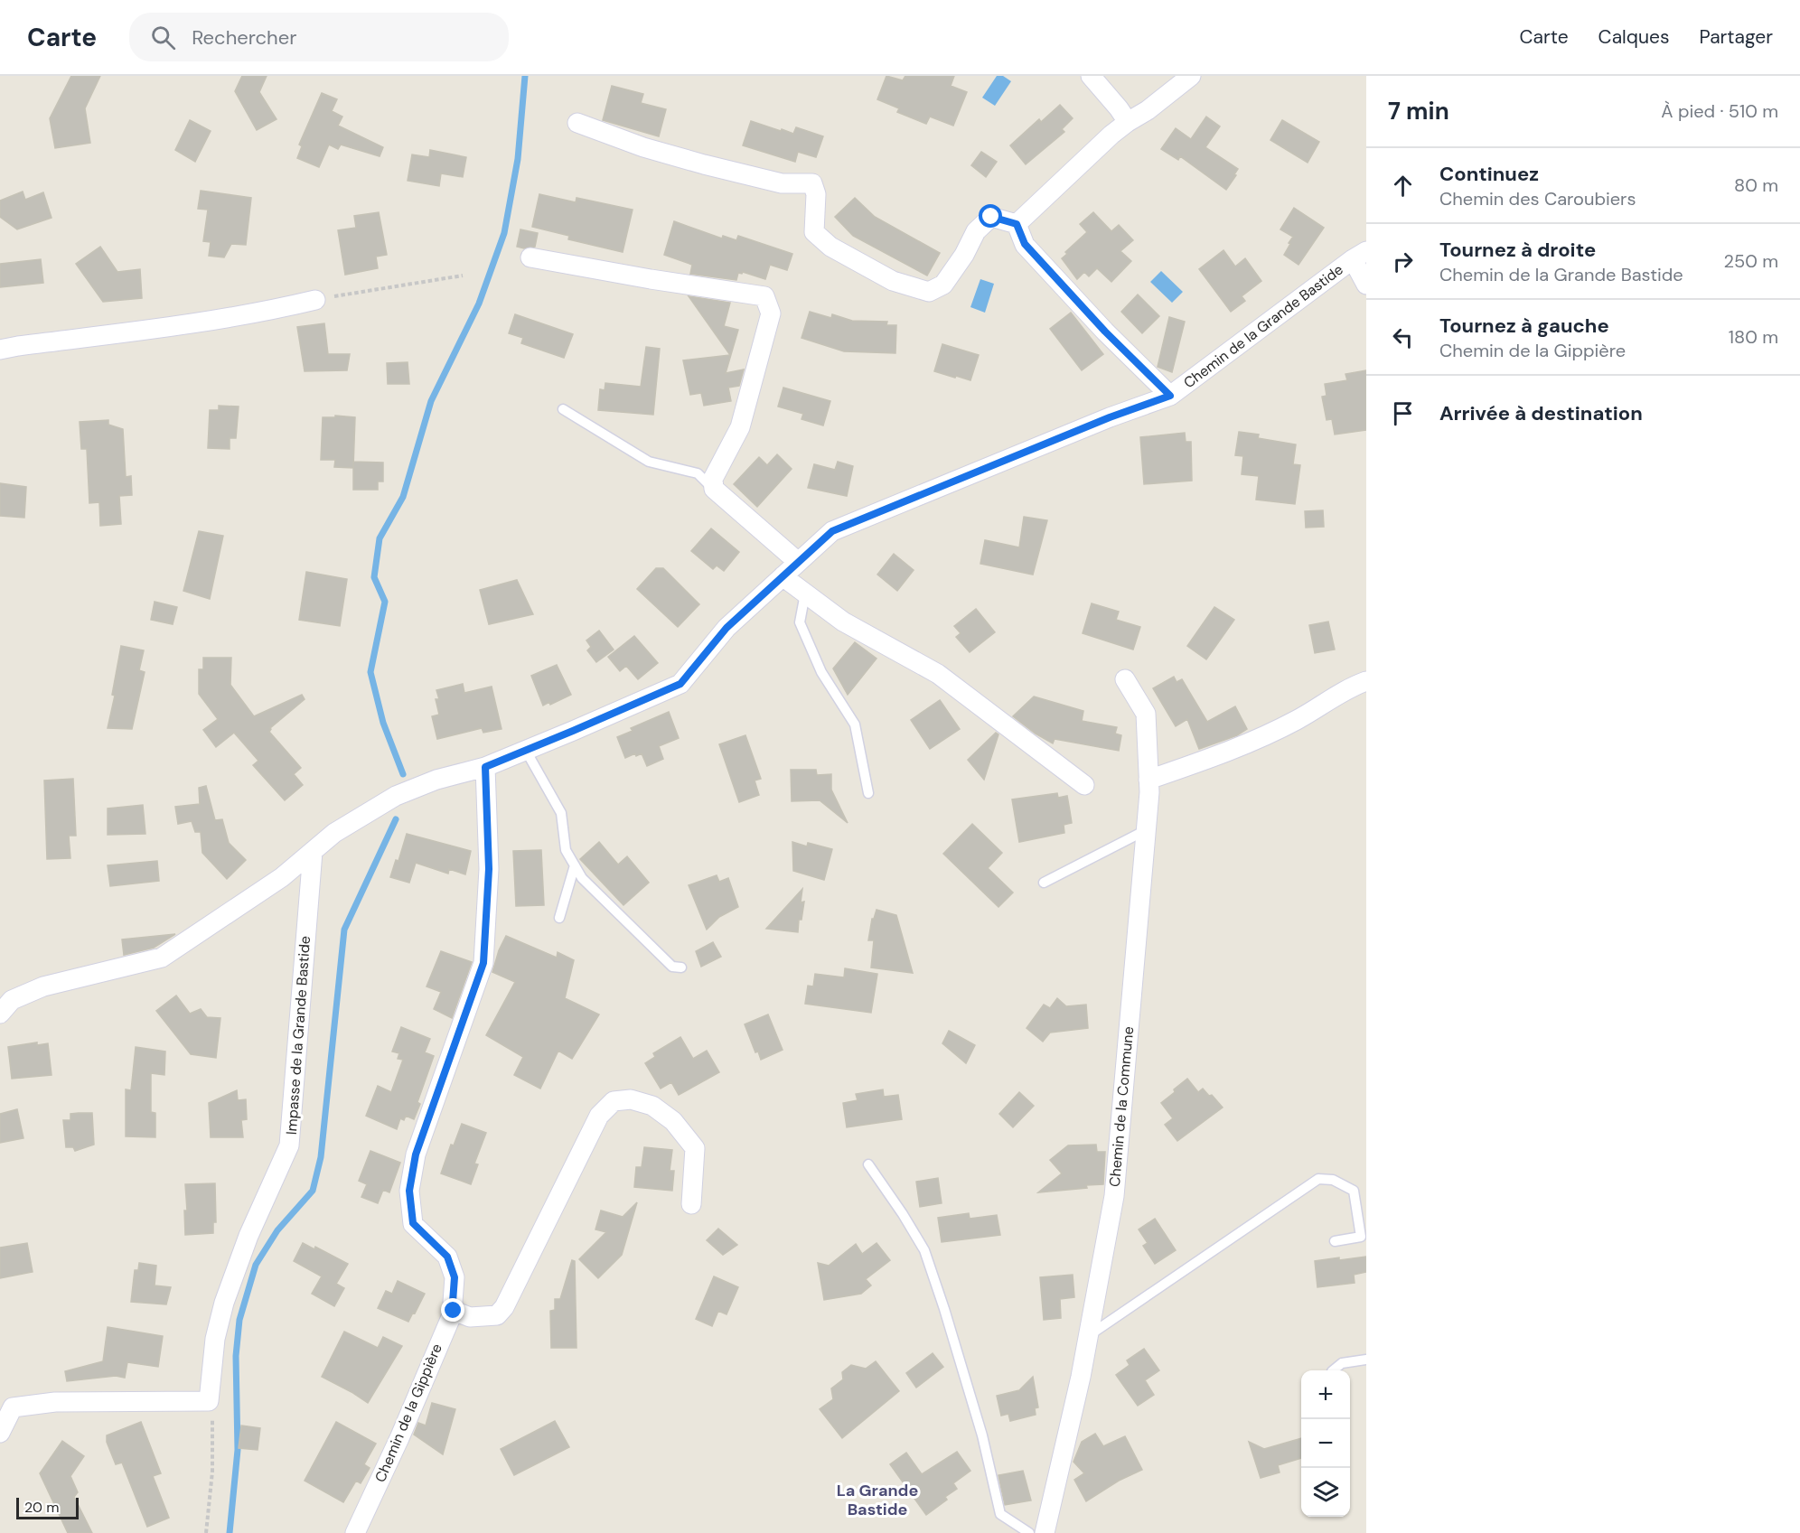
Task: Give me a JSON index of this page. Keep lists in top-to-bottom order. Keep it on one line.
{"streets":{"street":["Chemin de la Grande Bastide","Impasse de la Grande Bastide","Chemin de la Commune","Chemin de la Gippière"]},"crossings":[["Chemin de la Grande Bastide","Impasse de la Grande Bastide"],["Chemin de la Grande Bastide","Chemin de la Gippière"]],"districts":["La Grande Bastide"],"scale_bar":"20 m","page":{"header":"Carte","search":"Rechercher","nav":["Carte","Calques","Partager"],"heading":["7 min","À pied · 510 m"],"list":[["Continuez","Chemin des Caroubiers","80 m"],["Tournez à droite","Chemin de la Grande Bastide","250 m"],["Tournez à gauche","Chemin de la Gippière","180 m"],"Arrivée à destination"],"map_buttons":["+","−"],"scale":"20 m"}}
